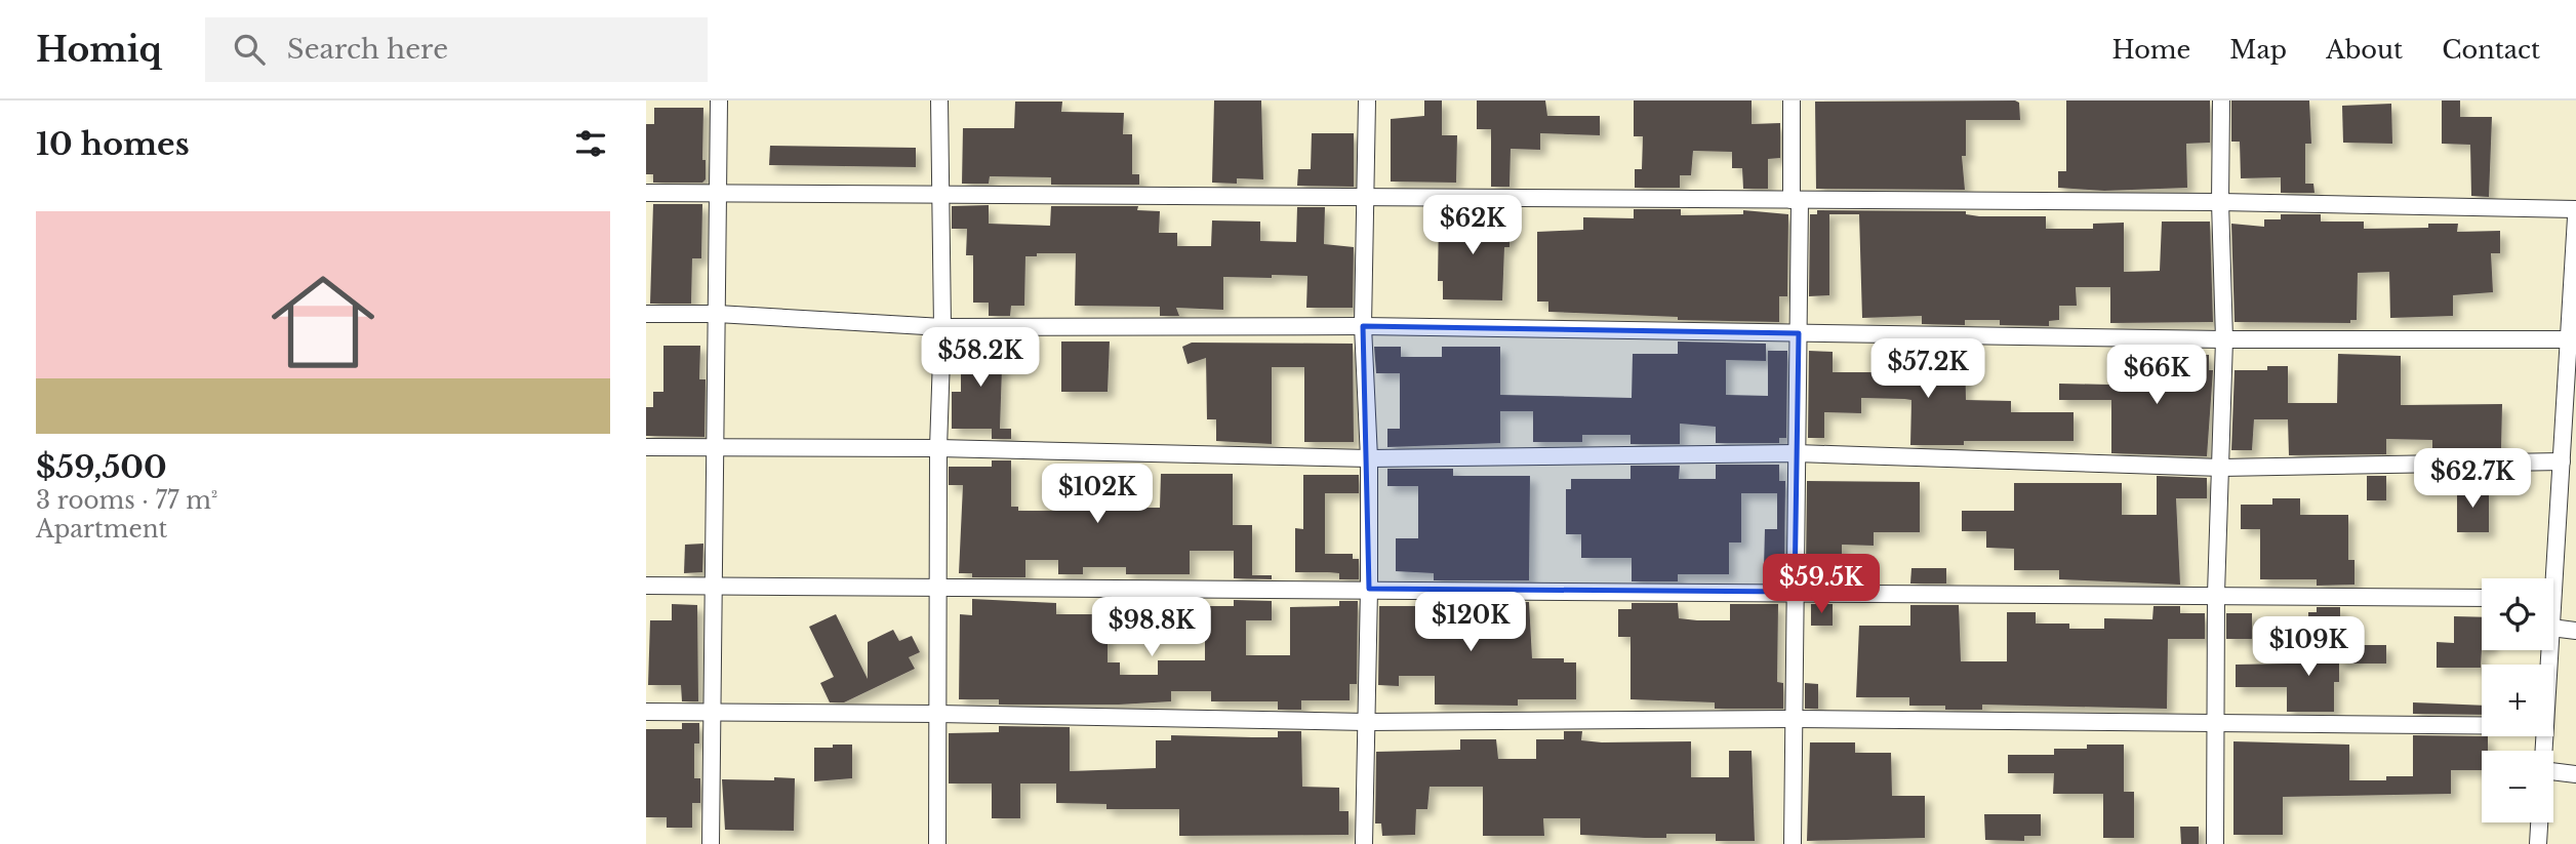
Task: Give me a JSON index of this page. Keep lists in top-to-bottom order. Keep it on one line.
{"page":{"header":"Homiq","search":"Search here","nav":["Home","Map","About","Contact"],"heading":"10 homes","list":[{"name":"$59,500","note":"3 rooms · 77 m² · Apartment"}],"price":["$62K","$58.2K","$57.2K","$66K","$62.7K","$102K","$59.5K","$120K","$98.8K","$109K"],"map_buttons":["+","−"]}}
